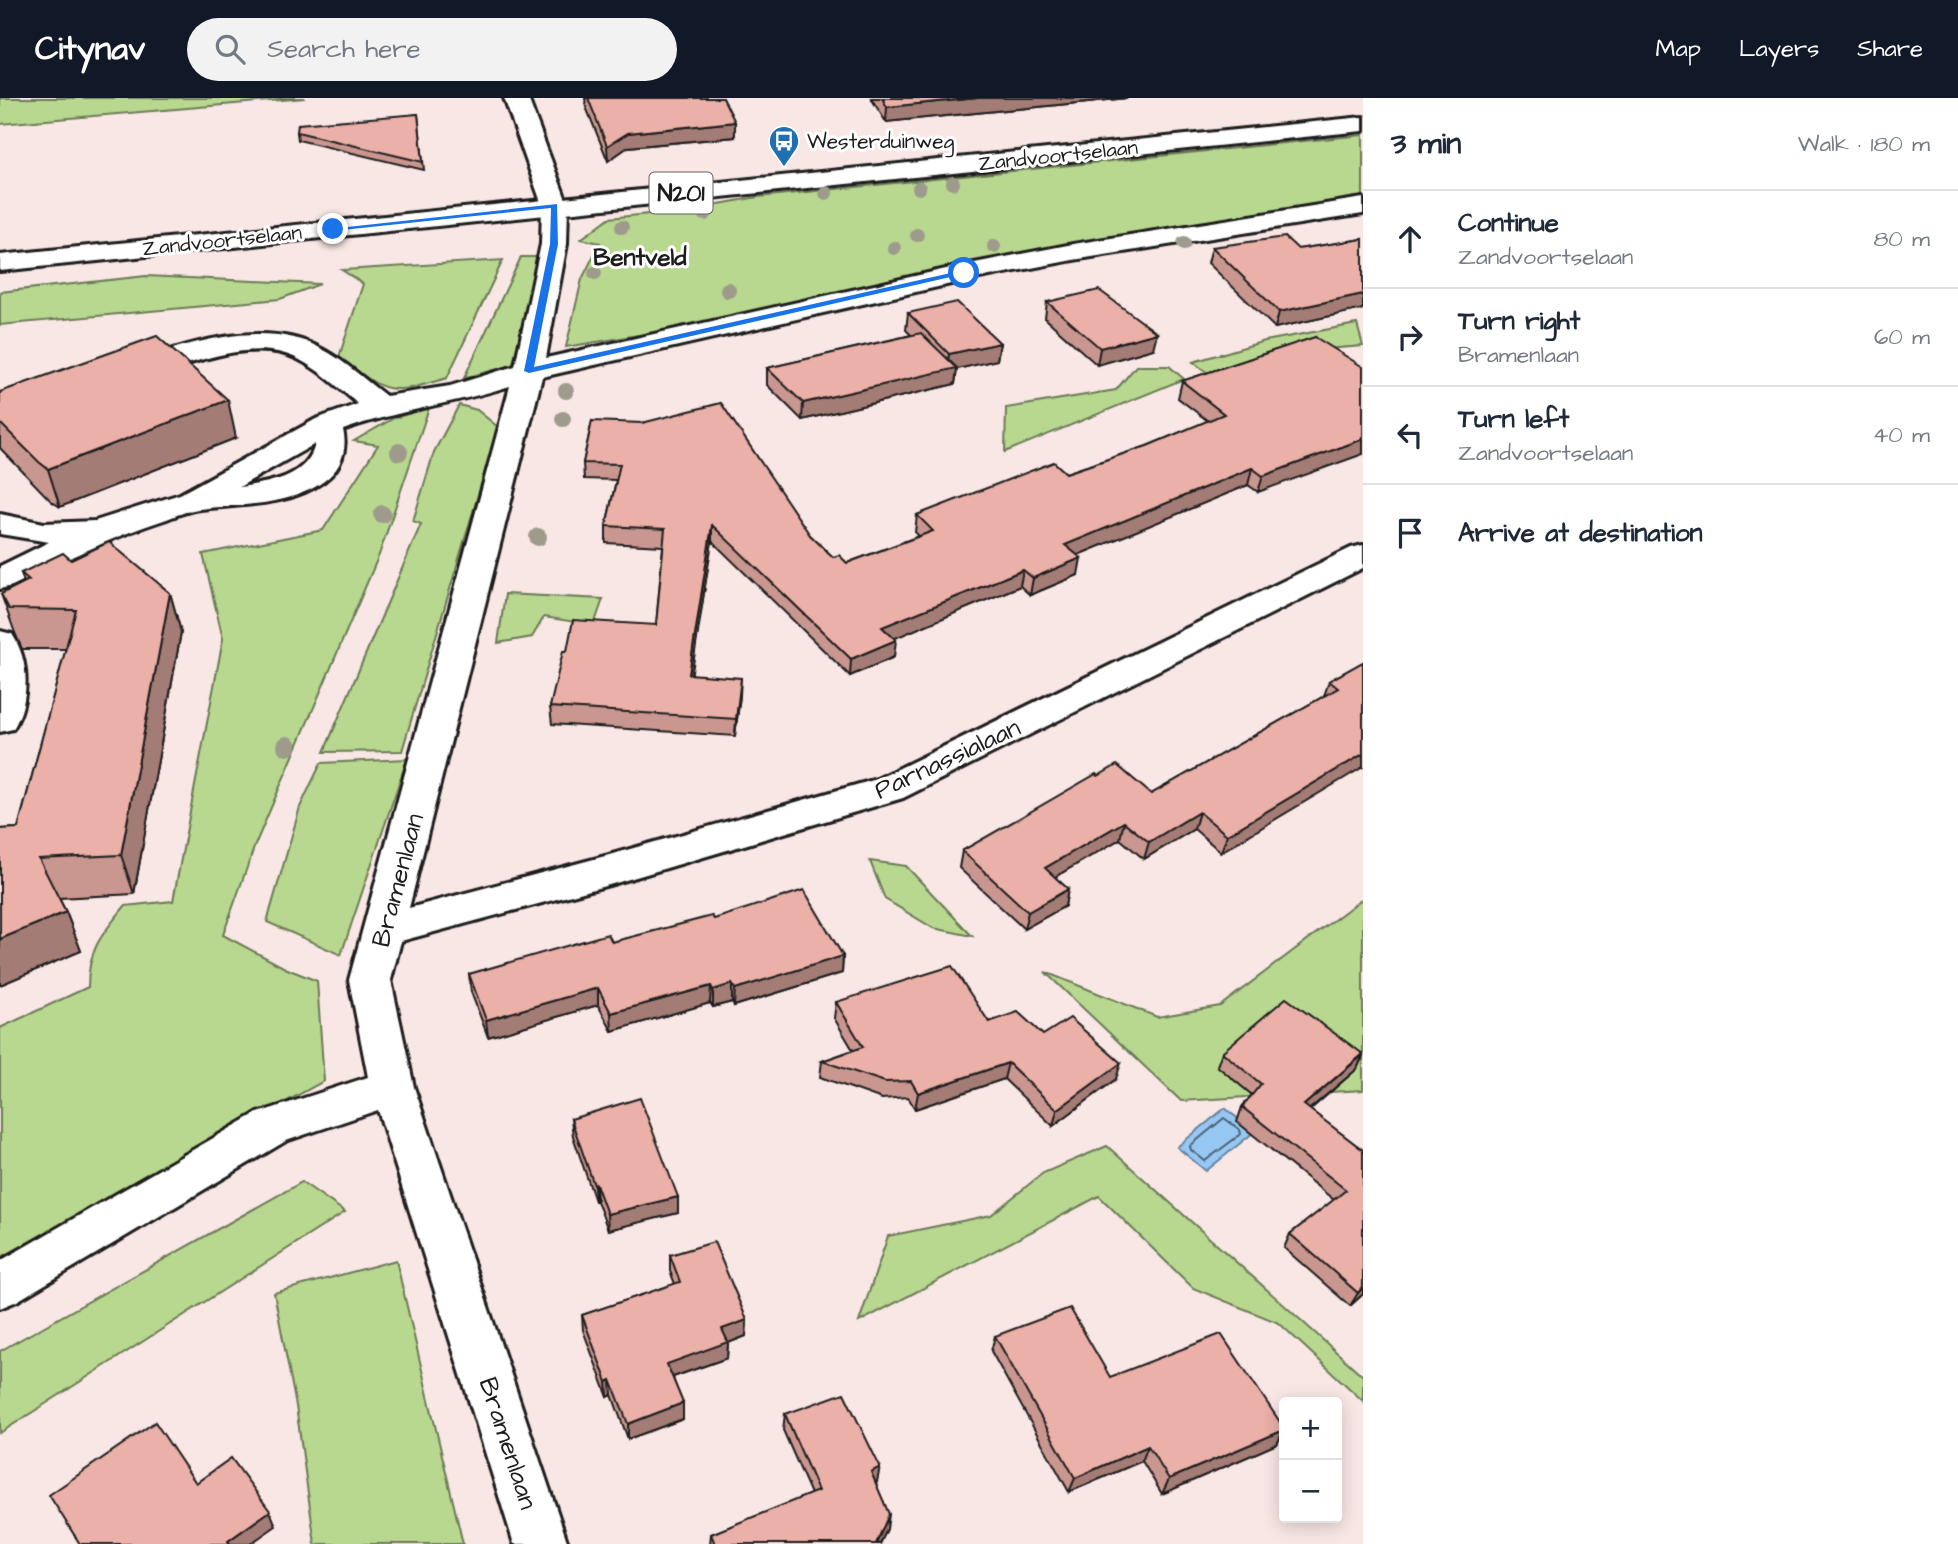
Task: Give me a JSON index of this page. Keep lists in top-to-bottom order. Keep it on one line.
{"streets":{"street":["Zandvoortselaan","N201","Parnassialaan","Bramenlaan"]},"crossings":[["Zandvoortselaan","Bramenlaan"],["Parnassialaan","Bramenlaan"]],"districts":["Bentveld"],"places":{"bus stop":["Westerduinweg"]},"page":{"header":"Citynav","search":"Search here","nav":["Map","Layers","Share"],"heading":["3 min","Walk · 180 m"],"list":[["Continue","Zandvoortselaan","80 m"],["Turn right","Bramenlaan","60 m"],["Turn left","Zandvoortselaan","40 m"],"Arrive at destination"],"map_buttons":["+","−"]}}
